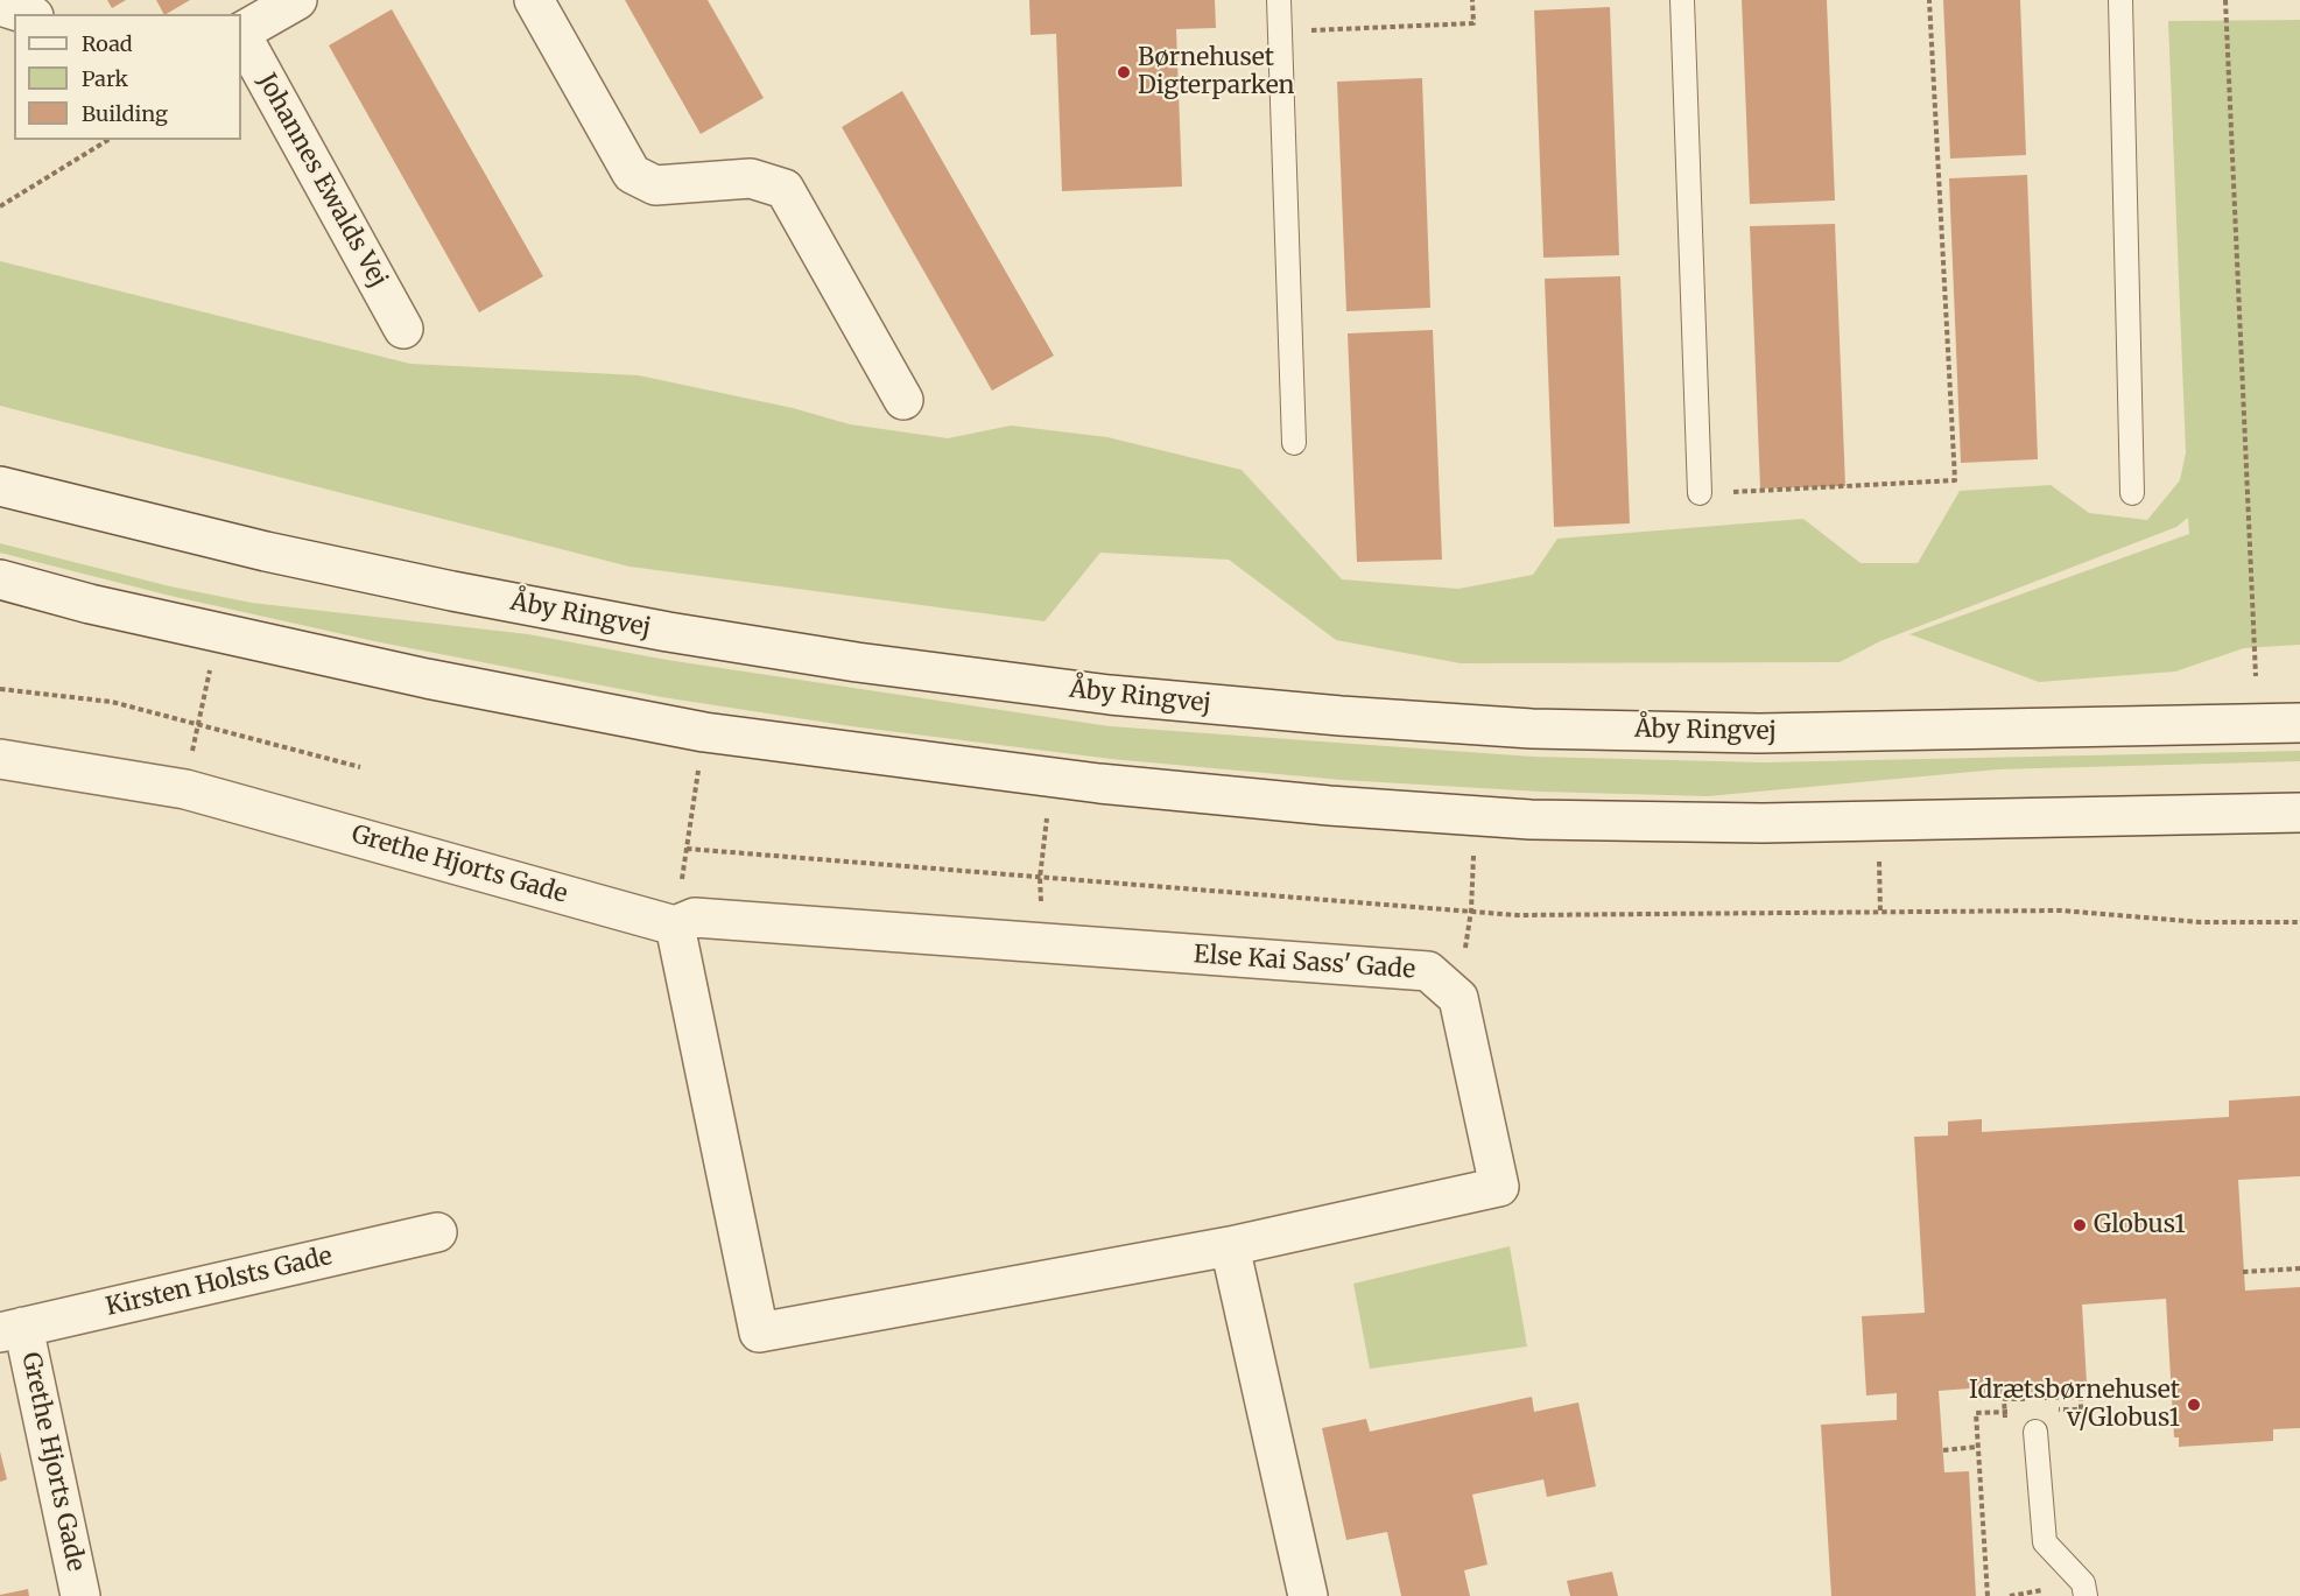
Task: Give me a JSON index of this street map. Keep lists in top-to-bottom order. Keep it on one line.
{"streets":{"street":["Johannes Ewalds Vej","Åby Ringvej","Grethe Hjorts Gade","Else Kai Sass' Gade","Kirsten Holsts Gade"]},"crossings":[["Grethe Hjorts Gade","Else Kai Sass' Gade"],["Grethe Hjorts Gade","Kirsten Holsts Gade"]],"places":["Børnehuset Digterparken","Globus1","Idrætsbørnehuset v/Globus1"],"legend":["Road","Park","Building"]}
